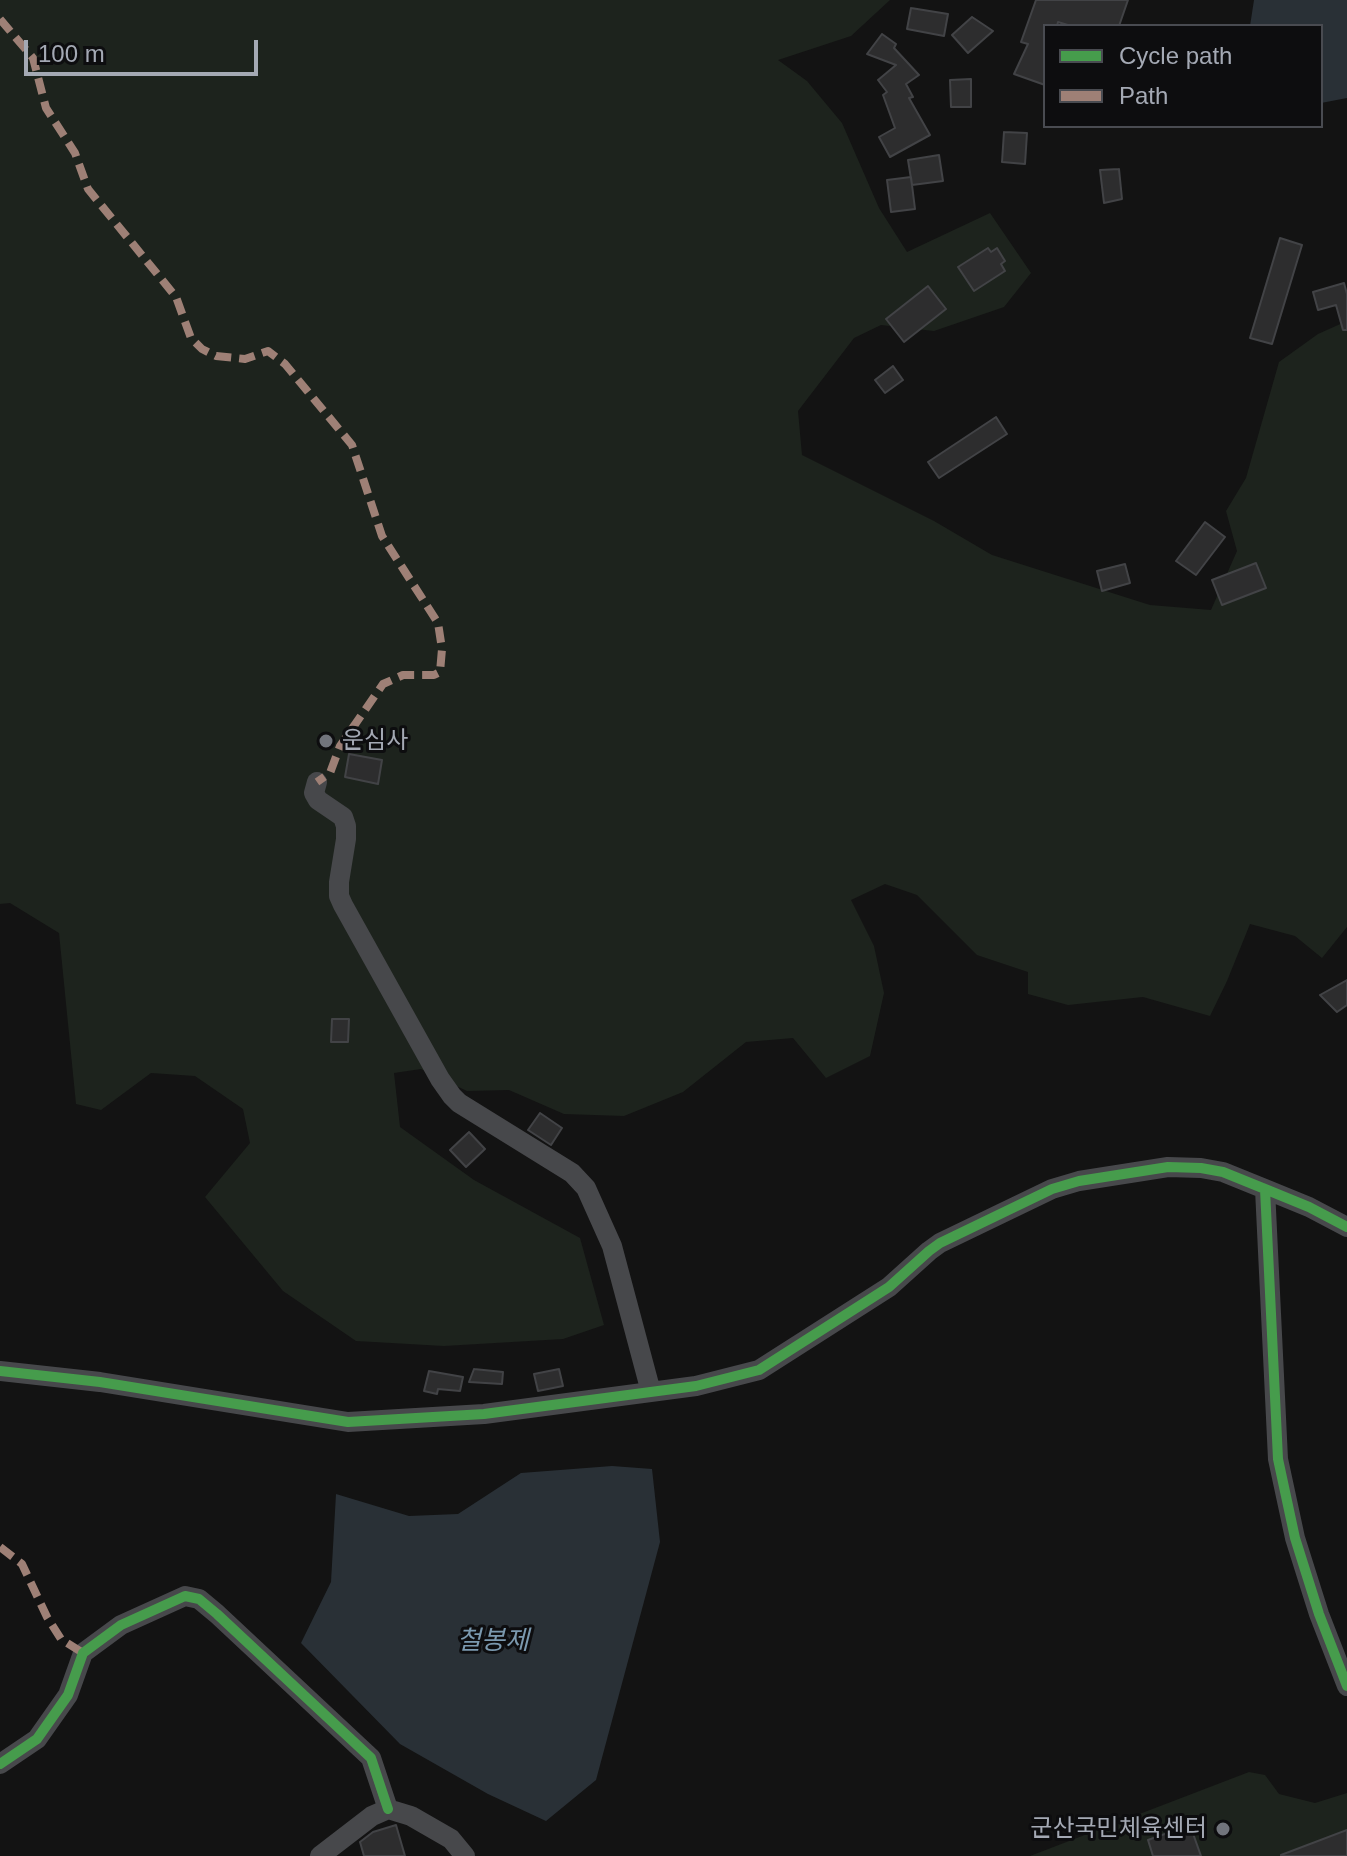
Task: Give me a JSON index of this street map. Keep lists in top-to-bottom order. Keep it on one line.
{"water":["철봉제"],"places":["운심사","군산국민체육센터"],"legend":["Cycle path","Path"],"scale_bar":"100 m"}
